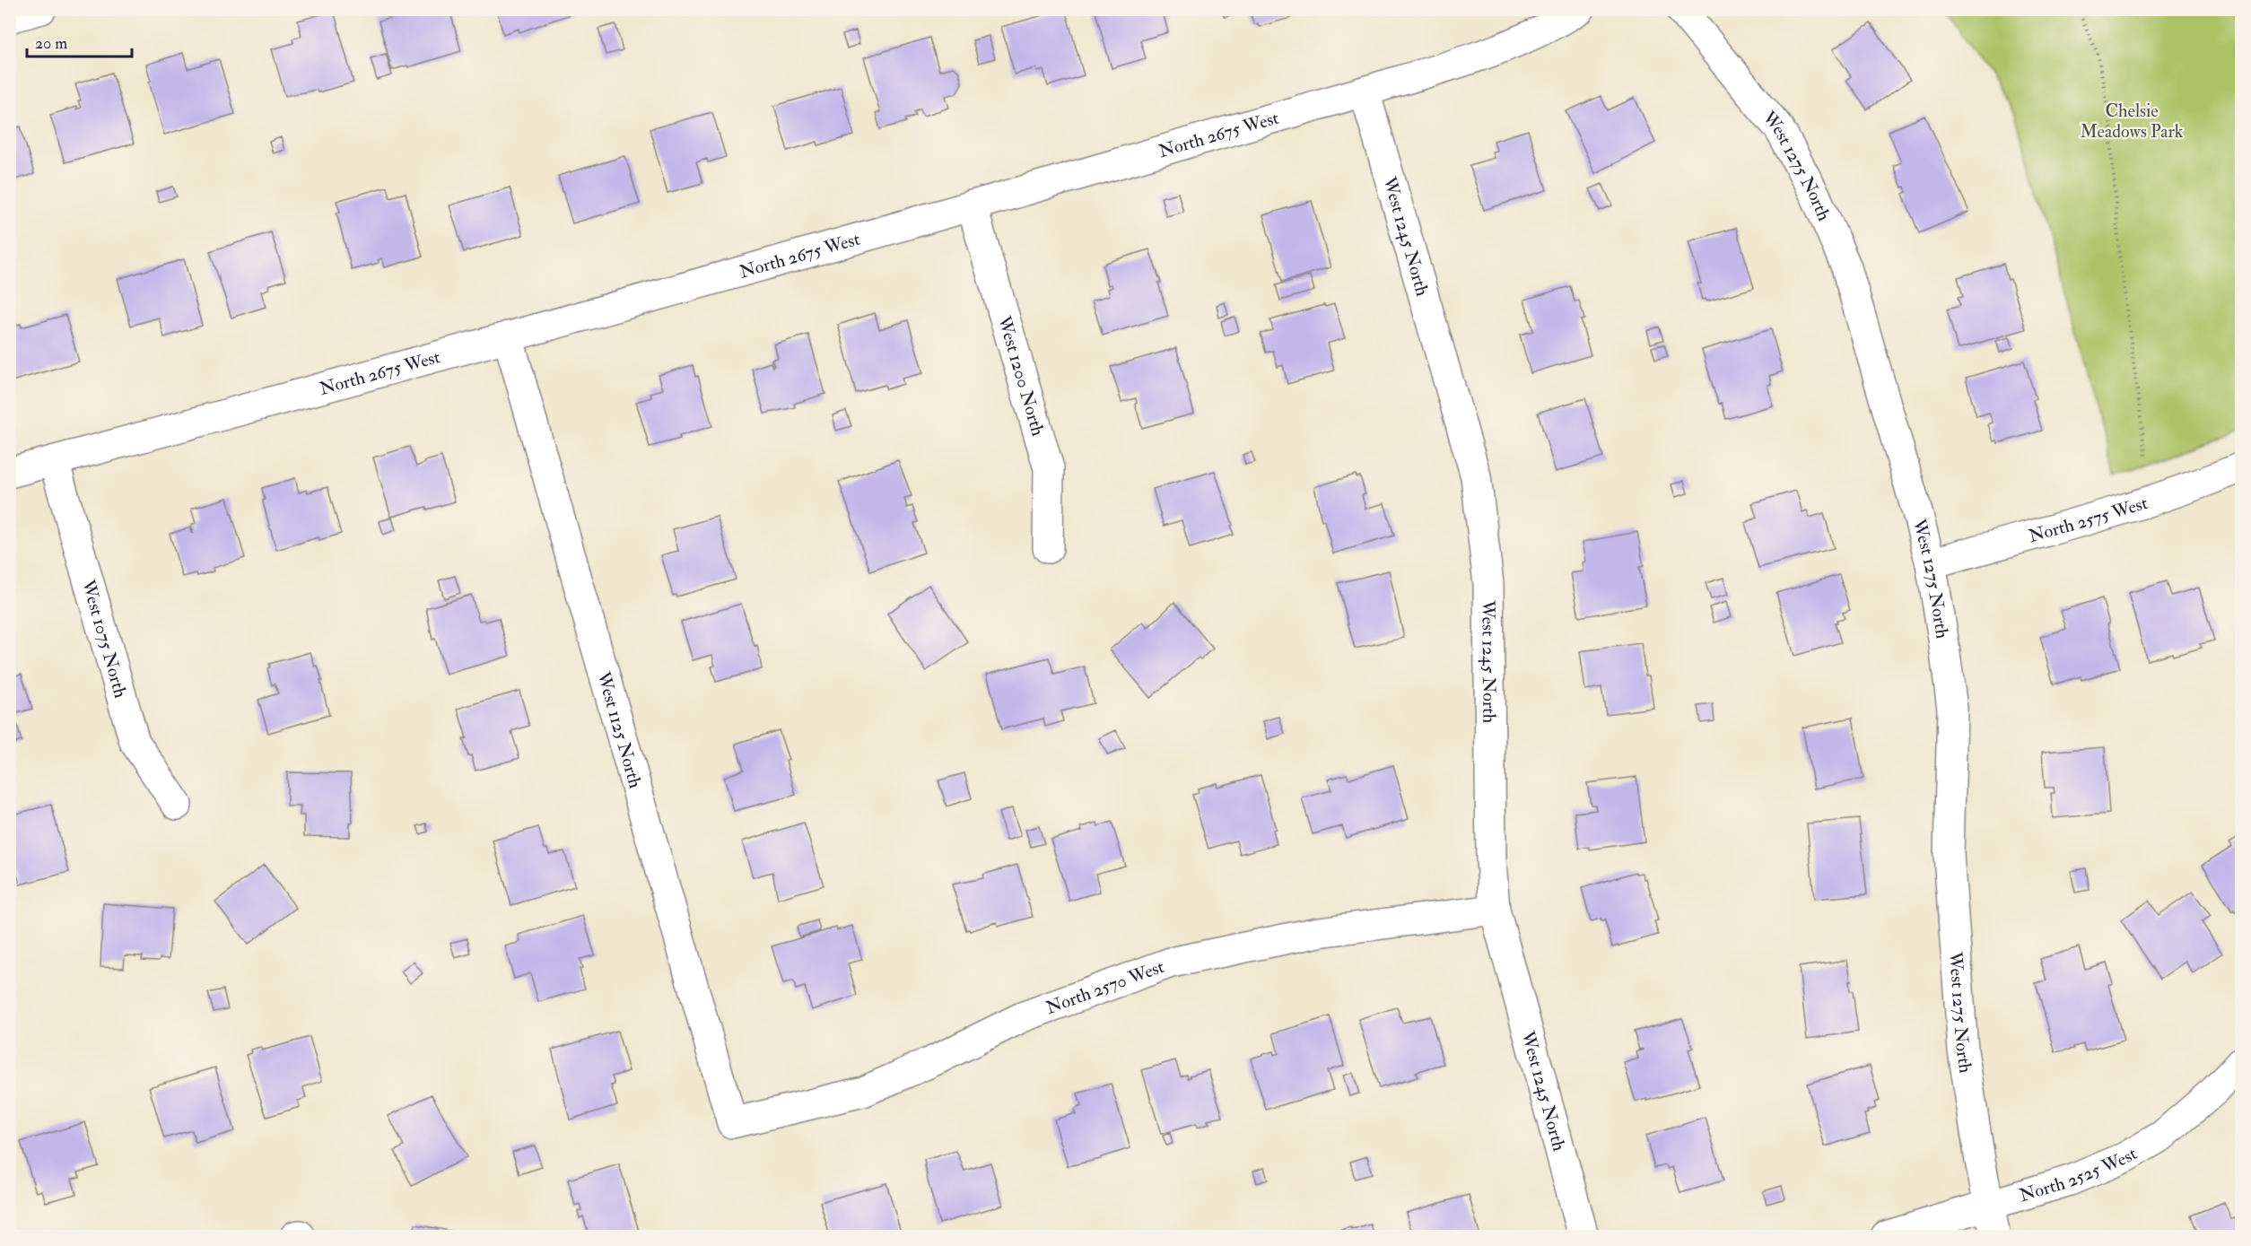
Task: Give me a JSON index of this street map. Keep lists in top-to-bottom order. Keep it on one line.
{"streets":{"street":["North 2675 West","West 1275 North","West 1245 North","West 1200 North","North 2575 West","West 1075 North","West 1125 North","North 2570 West","North 2525 West"]},"crossings":[["North 2675 West","West 1245 North"],["North 2675 West","West 1200 North"],["North 2675 West","West 1075 North"],["North 2675 West","West 1125 North"],["West 1275 North","North 2575 West"],["West 1275 North","North 2525 West"],["West 1245 North","North 2570 West"],["West 1125 North","North 2570 West"]],"parks":["Chelsie Meadows Park"],"scale_bar":"20 m"}
